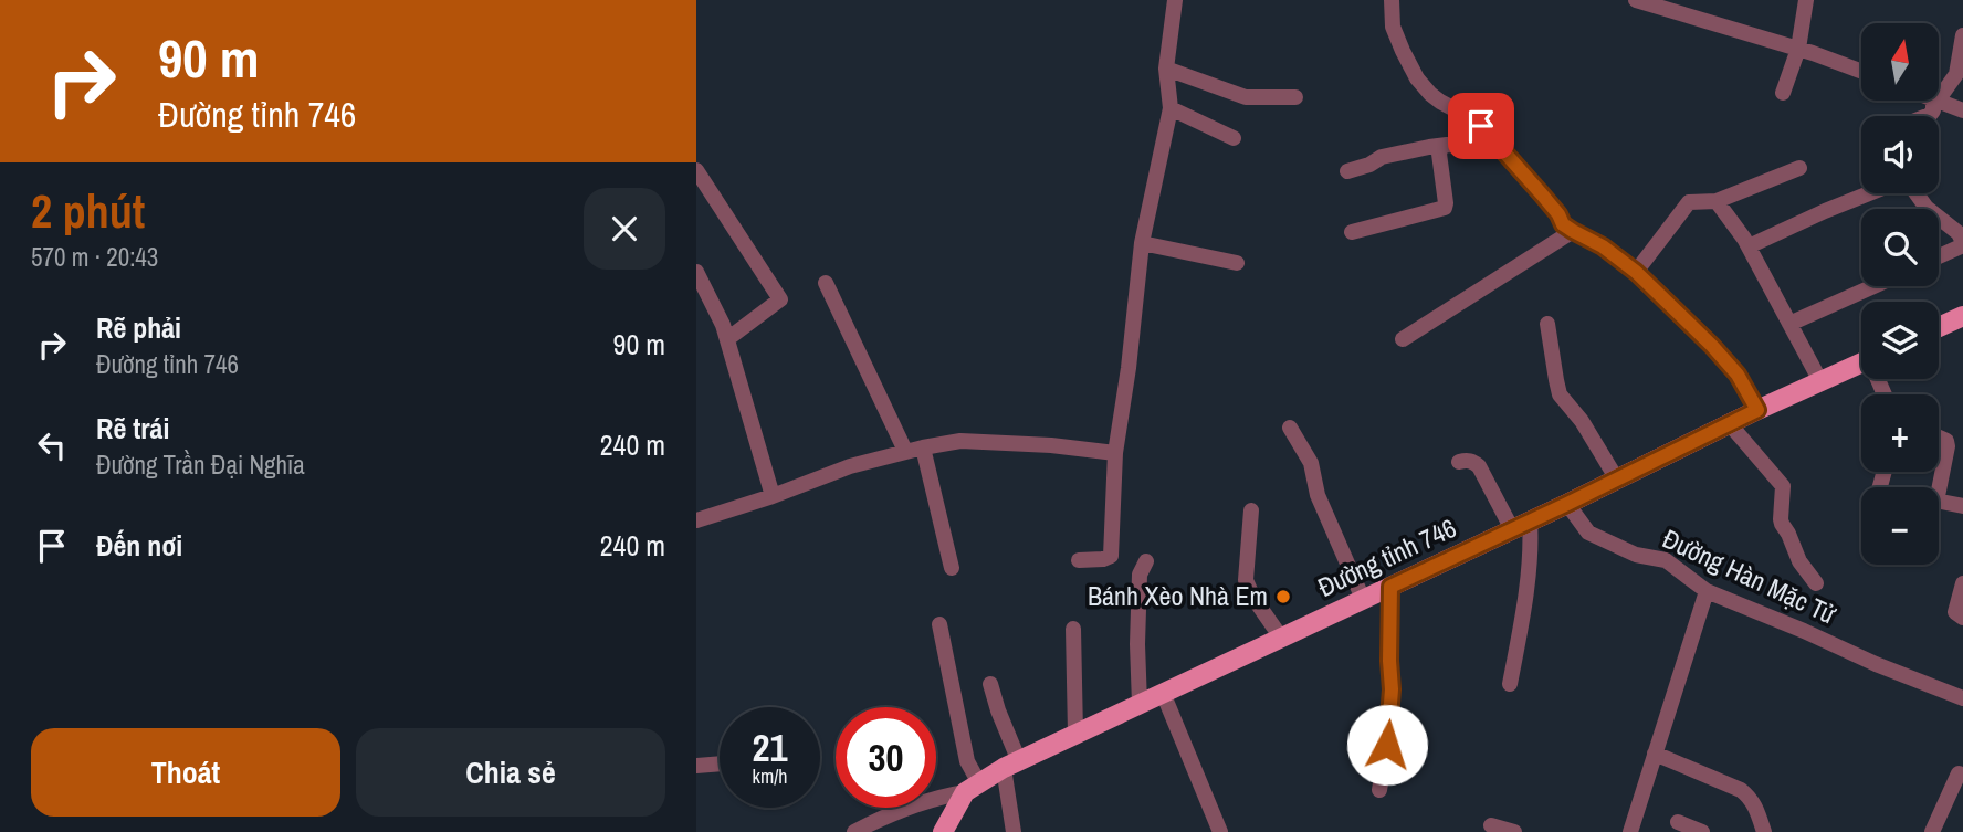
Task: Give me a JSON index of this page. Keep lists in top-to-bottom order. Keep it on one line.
{"streets":{"main road":["Đường tỉnh 746"],"street":["Đường Hàn Mặc Tử"]},"crossings":[["Đường tỉnh 746","Đường Hàn Mặc Tử"]],"places":["Bánh Xèo Nhà Em"],"north":"top","page":{"turn":["90 m","Đường tỉnh 746"],"map_buttons":["+","−"],"heading":["2 phút","570 m · 20:43"],"list":[{"name":"Rẽ phải","note":"Đường tỉnh 746","value":"90 m"},{"name":"Rẽ trái","note":"Đường Trần Đại Nghĩa","value":"240 m"},{"name":"Đến nơi","value":"240 m"}],"speed":"21 km/h","limit":"30","buttons":["Thoát","Chia sẻ"]}}
